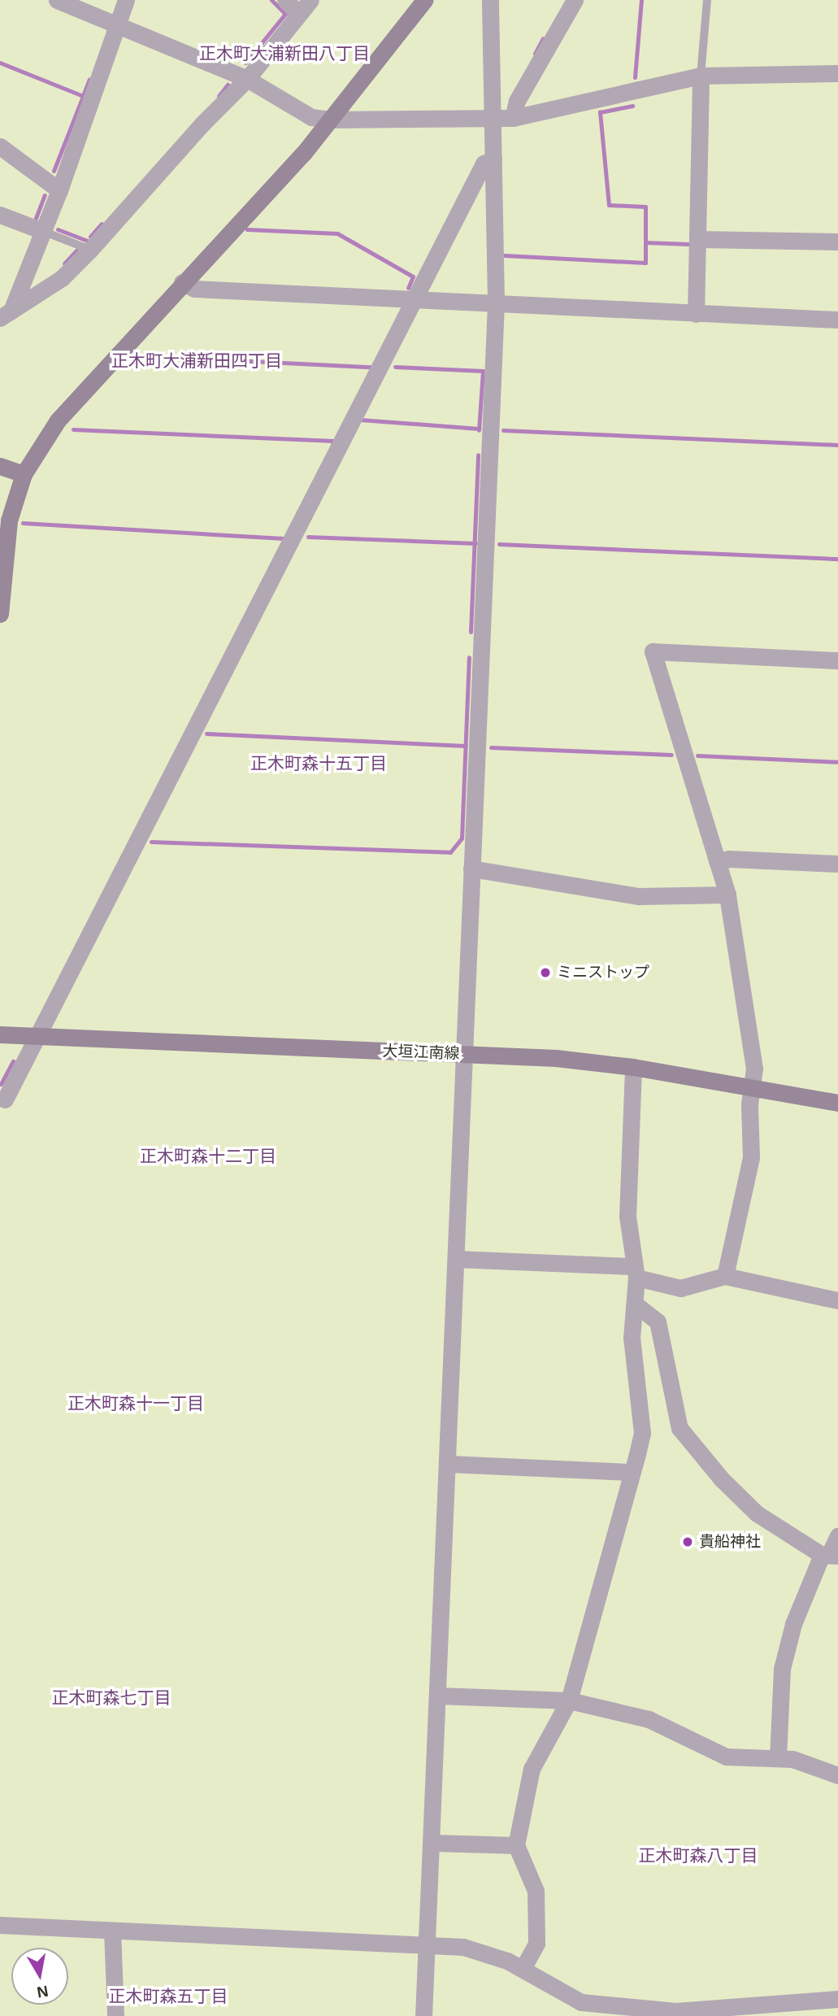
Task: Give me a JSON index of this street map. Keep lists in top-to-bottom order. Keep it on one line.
{"streets":{"main road":["大垣江南線"]},"districts":["正木町大浦新田八丁目","正木町大浦新田四丁目","正木町森十五丁目","正木町森十二丁目","正木町森十一丁目","正木町森七丁目","正木町森八丁目","正木町森五丁目"],"places":["ミニストップ","貴船神社"],"north":"bottom"}
